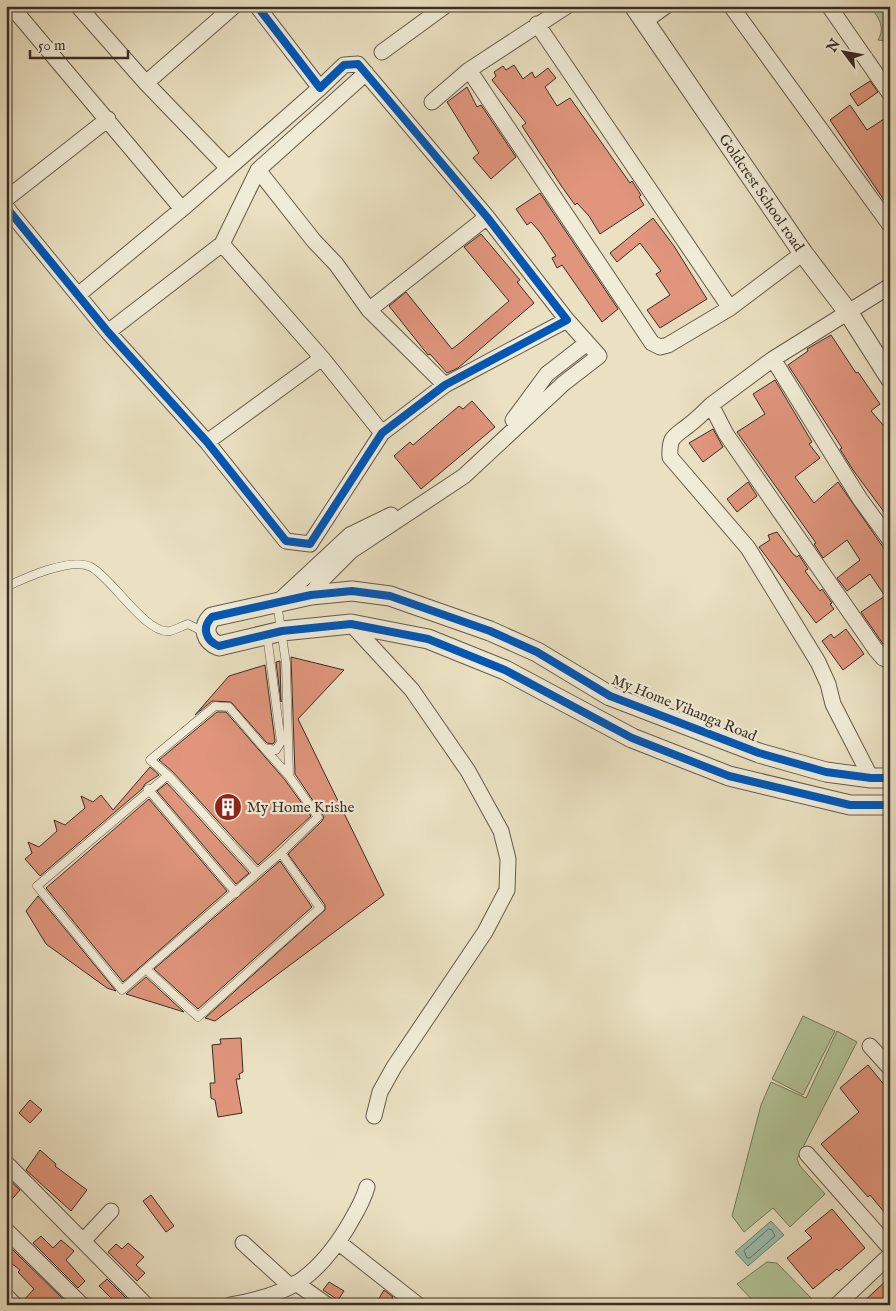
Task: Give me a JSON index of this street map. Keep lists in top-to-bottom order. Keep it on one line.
{"streets":{"street":["Goldcrest School road","My Home Vihanga Road"]},"places":{"building":["My Home Krishe"]},"scale_bar":"50 m","north":"top left"}
